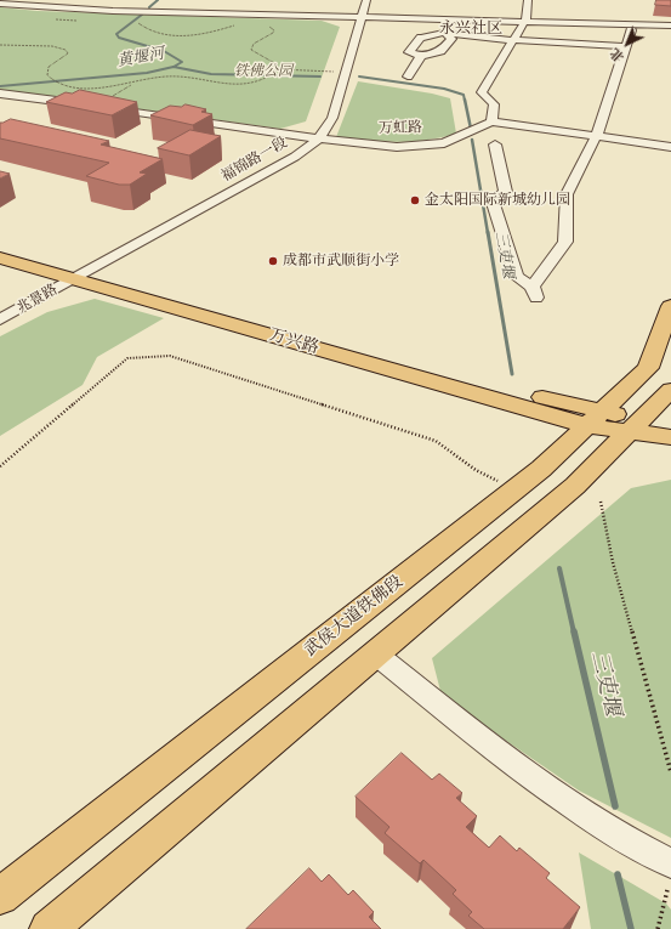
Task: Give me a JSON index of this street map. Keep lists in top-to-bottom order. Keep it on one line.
{"streets":{"main road":["万兴路","武侯大道铁佛段"],"street":["万虹路","福锦路一段","兆景路"]},"crossings":[["万虹路","福锦路一段"],["福锦路一段","兆景路"],["福锦路一段","万兴路"],["兆景路","万兴路"],["万兴路","武侯大道铁佛段"]],"districts":["永兴社区"],"water":["黄堰河","三吏堰"],"parks":["铁佛公园"],"places":["金太阳国际新城幼儿园","成都市武顺街小学"],"north":"bottom left"}
